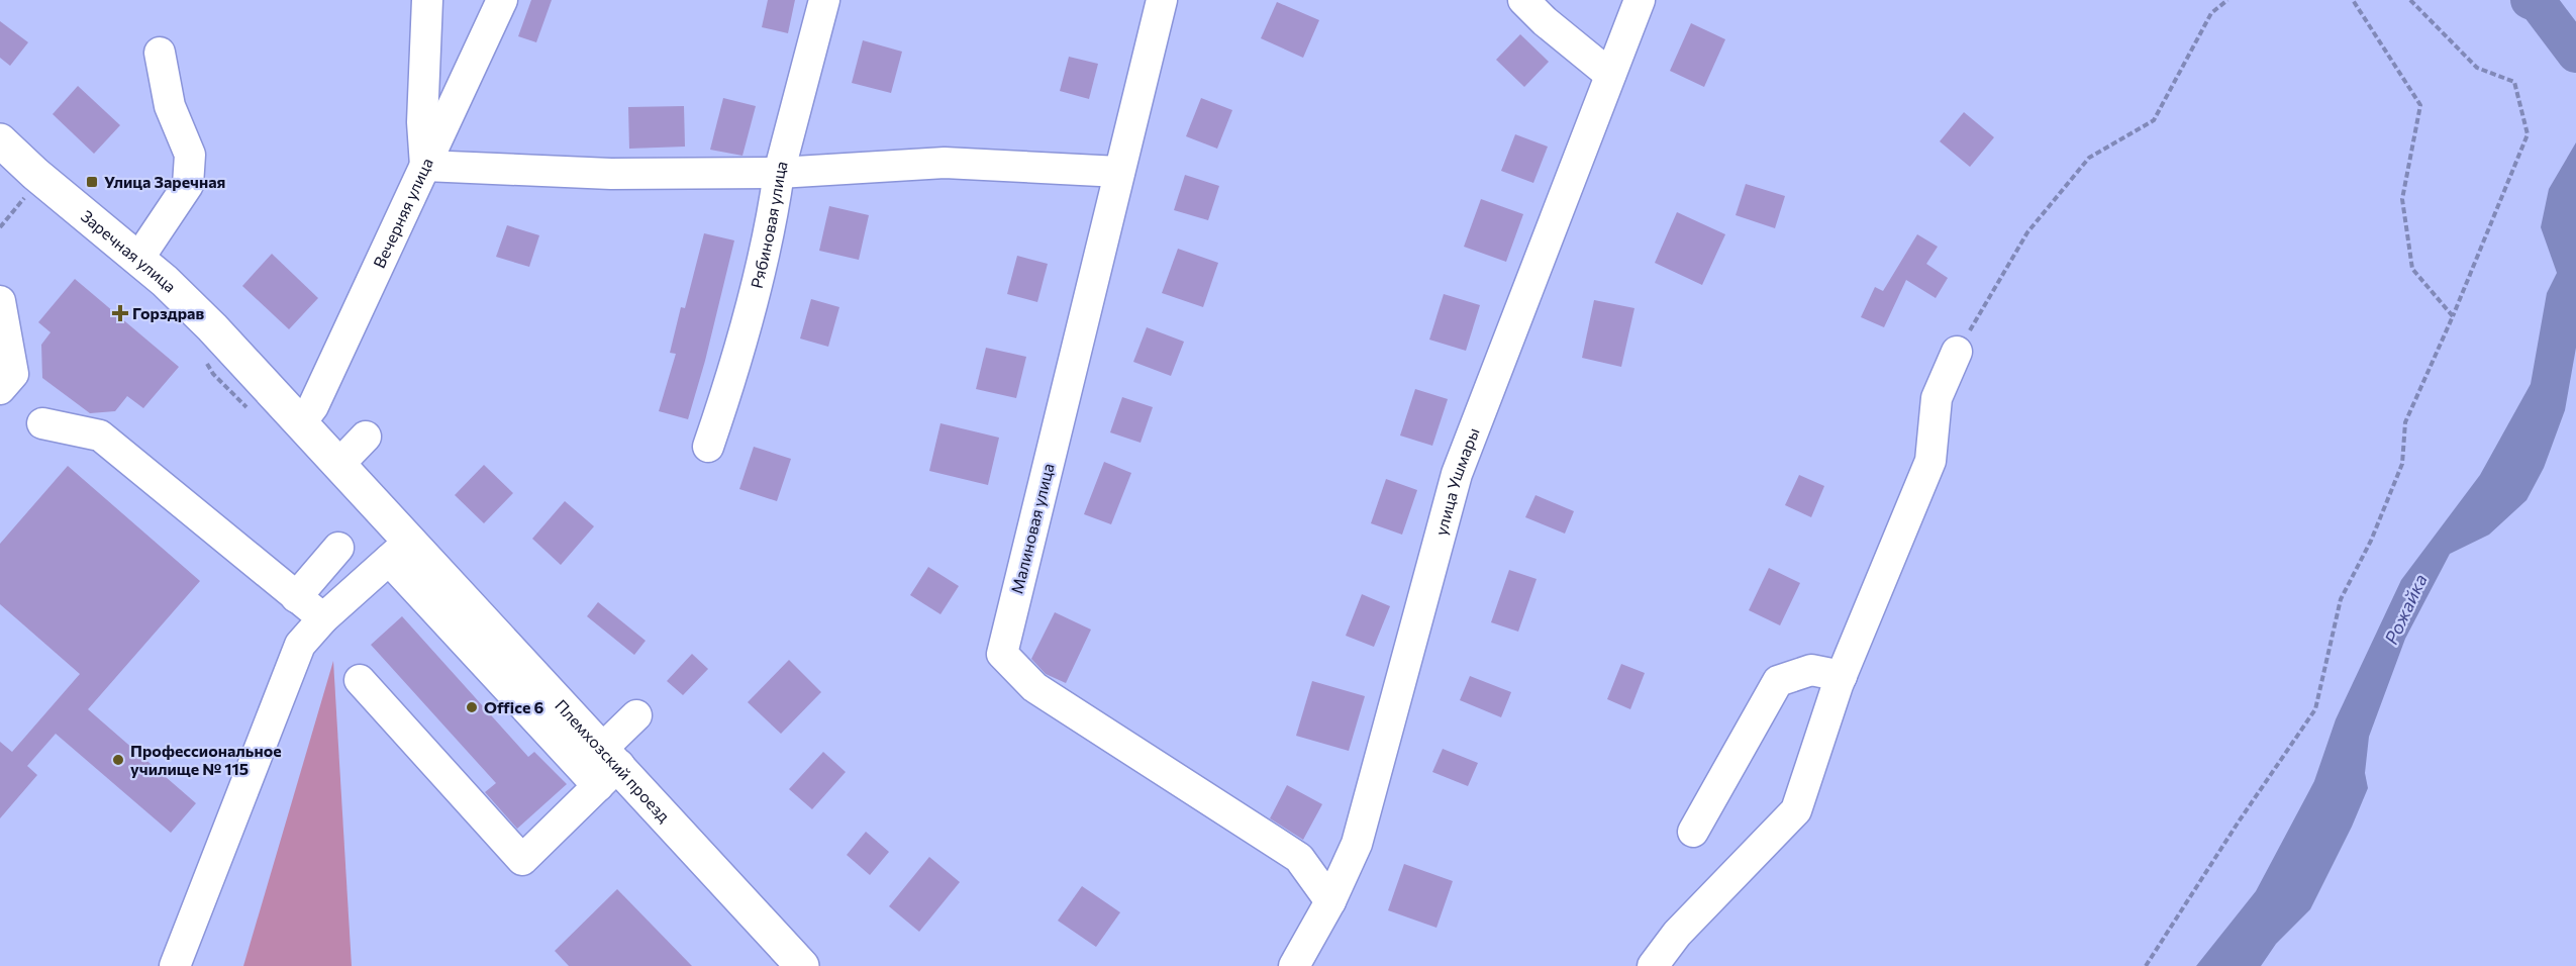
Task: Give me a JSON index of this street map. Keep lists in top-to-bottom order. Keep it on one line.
{"streets":{"main road":["Заречная улица","Племхозский проезд"],"street":["Вечерняя улица","Рябиновая улица","улица Ушмары","Малиновая улица"]},"crossings":[["Вечерняя улица","Заречная улица"],["Вечерняя улица","Племхозский проезд"],["Заречная улица","Племхозский проезд"],["улица Ушмары","Малиновая улица"]],"water":["Рожайка"],"places":{"transit":["Улица Заречная"],"health":["Горздрав"],"other":["Office 6","Профессиональное училище № 115"]}}
